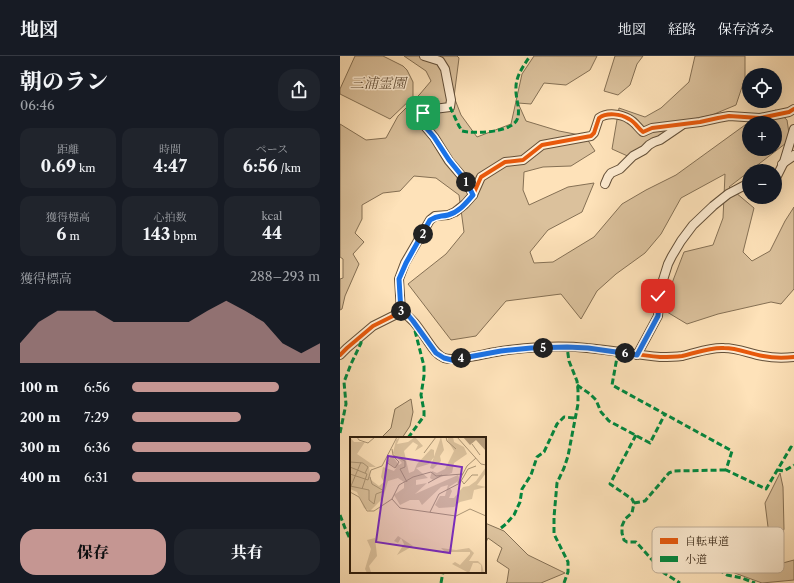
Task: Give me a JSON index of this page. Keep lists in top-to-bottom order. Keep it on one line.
{"parks":["三浦霊園"],"legend":["自転車道","小道"],"page":{"header":"地図","nav":["地図","経路","保存済み"],"heading":["朝のラン","06:46"],"map_buttons":["+","−"],"stats":[["距離","0.69 km"],["時間","4:47"],["ペース","6:56 /km"],["獲得標高","6 m"],["心拍数","143 bpm"],["kcal","44"]],"pins":["1","2","3","5","6","4"],"chart":["獲得標高","288–293 m"],"list":[{"name":"100 m","note":"6:56"},{"name":"200 m","note":"7:29"},{"name":"300 m","note":"6:36"},{"name":"400 m","note":"6:31"}],"buttons":["保存","共有"]}}
